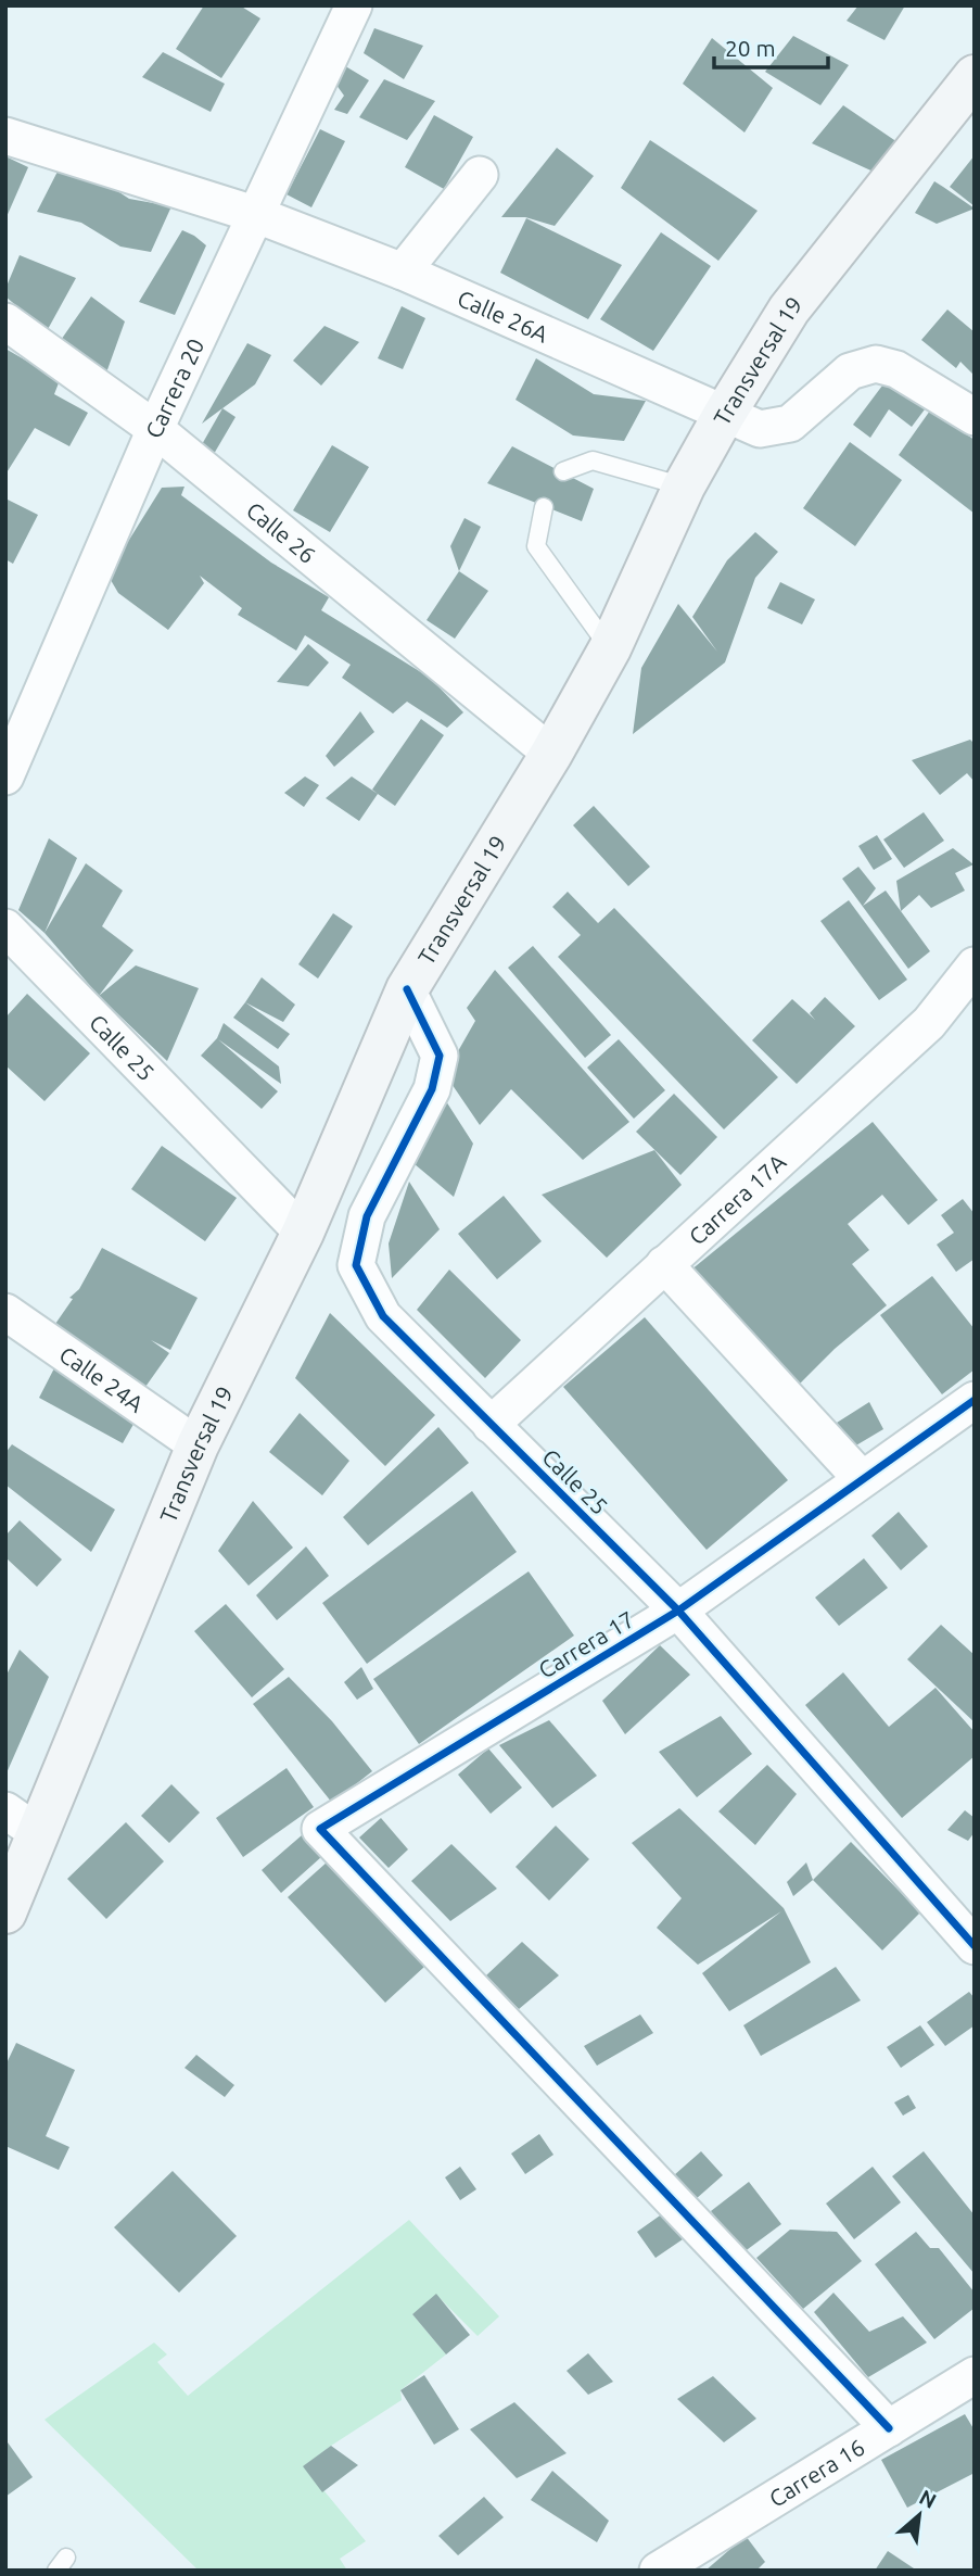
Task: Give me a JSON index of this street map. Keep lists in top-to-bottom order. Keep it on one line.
{"streets":{"main road":["Transversal 19"],"street":["Calle 26A","Carrera 20","Calle 26","Calle 25","Carrera 17A","Calle 24A","Carrera 17","Carrera 16"]},"crossings":[["Calle 26A","Transversal 19"],["Calle 26A","Carrera 20"],["Transversal 19","Calle 26"],["Transversal 19","Calle 25"],["Transversal 19","Calle 24A"],["Carrera 20","Calle 26"],["Calle 25","Carrera 17A"],["Calle 25","Carrera 17"],["Carrera 17","Carrera 16"]],"scale_bar":"20 m","north":"top right"}
